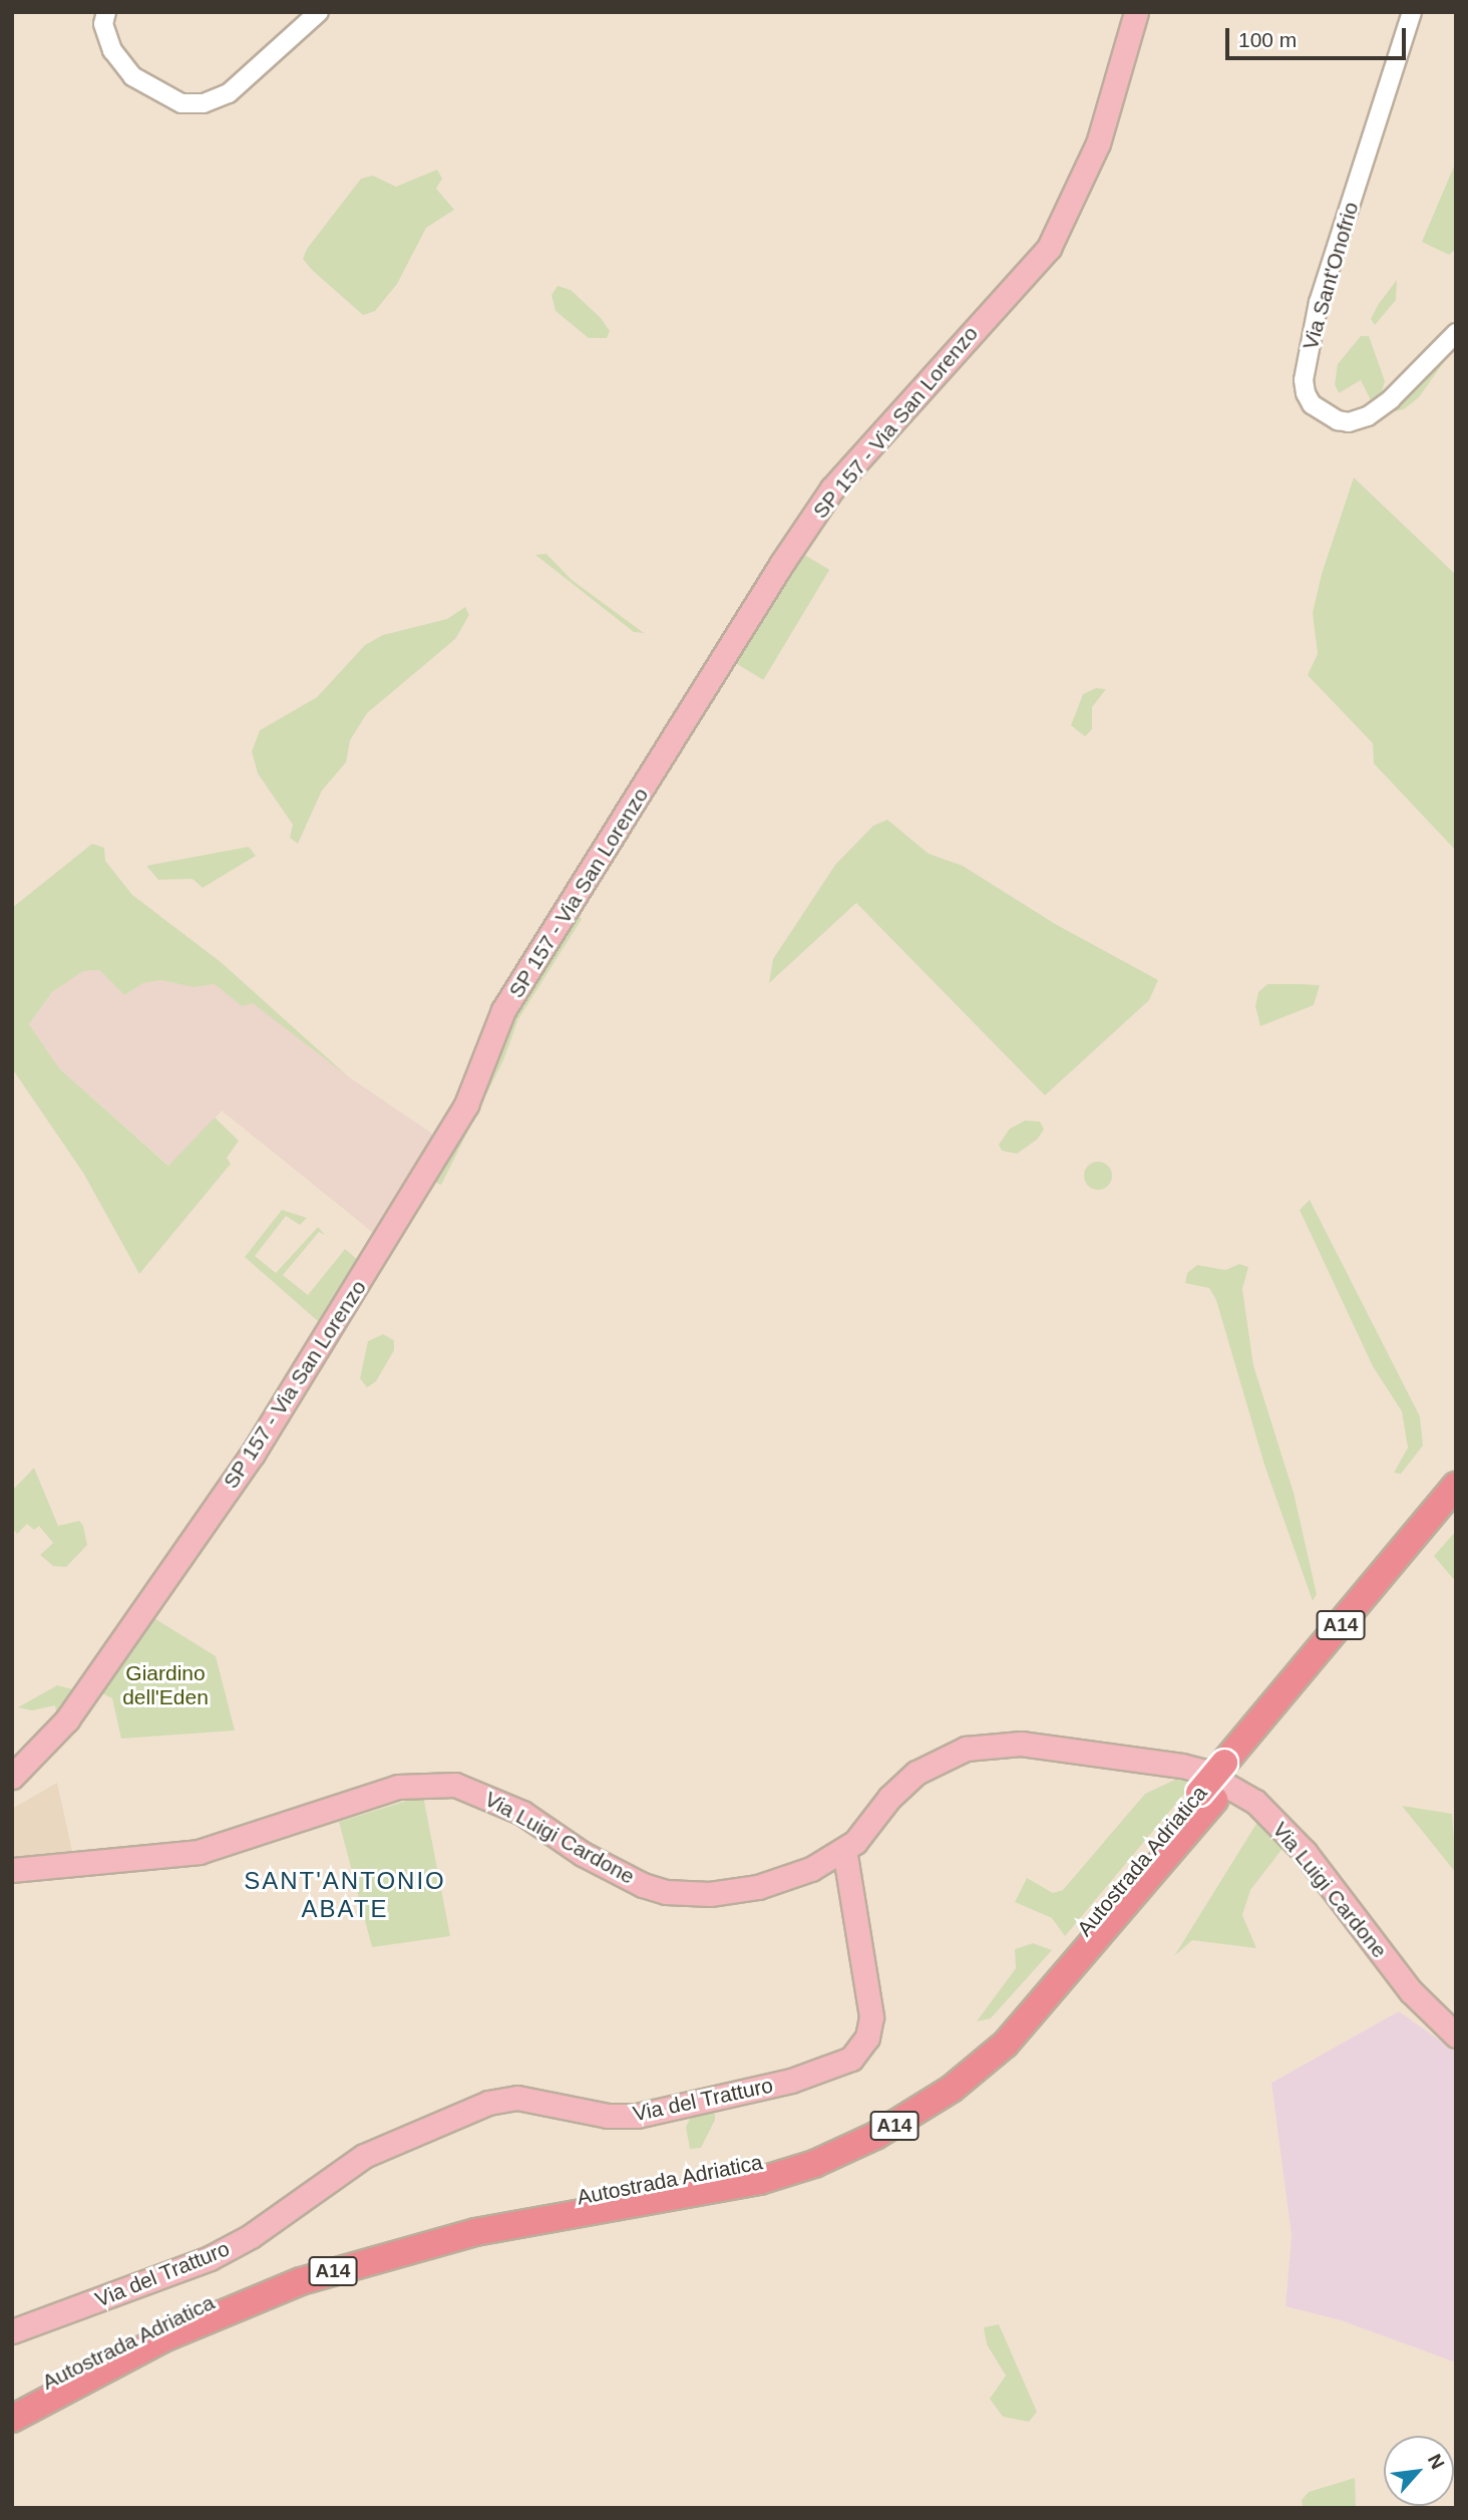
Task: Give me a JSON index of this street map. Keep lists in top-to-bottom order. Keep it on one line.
{"streets":{"highway":["A14","Autostrada Adriatica"],"main road":["SP 157 - Via San Lorenzo","Via Luigi Cardone","Via del Tratturo"],"street":["Via Sant'Onofrio"]},"crossings":[["Via Luigi Cardone","Via del Tratturo"]],"districts":["SANT'ANTONIO ABATE"],"parks":["Giardino dell'Eden"],"scale_bar":"100 m","north":"top right"}
